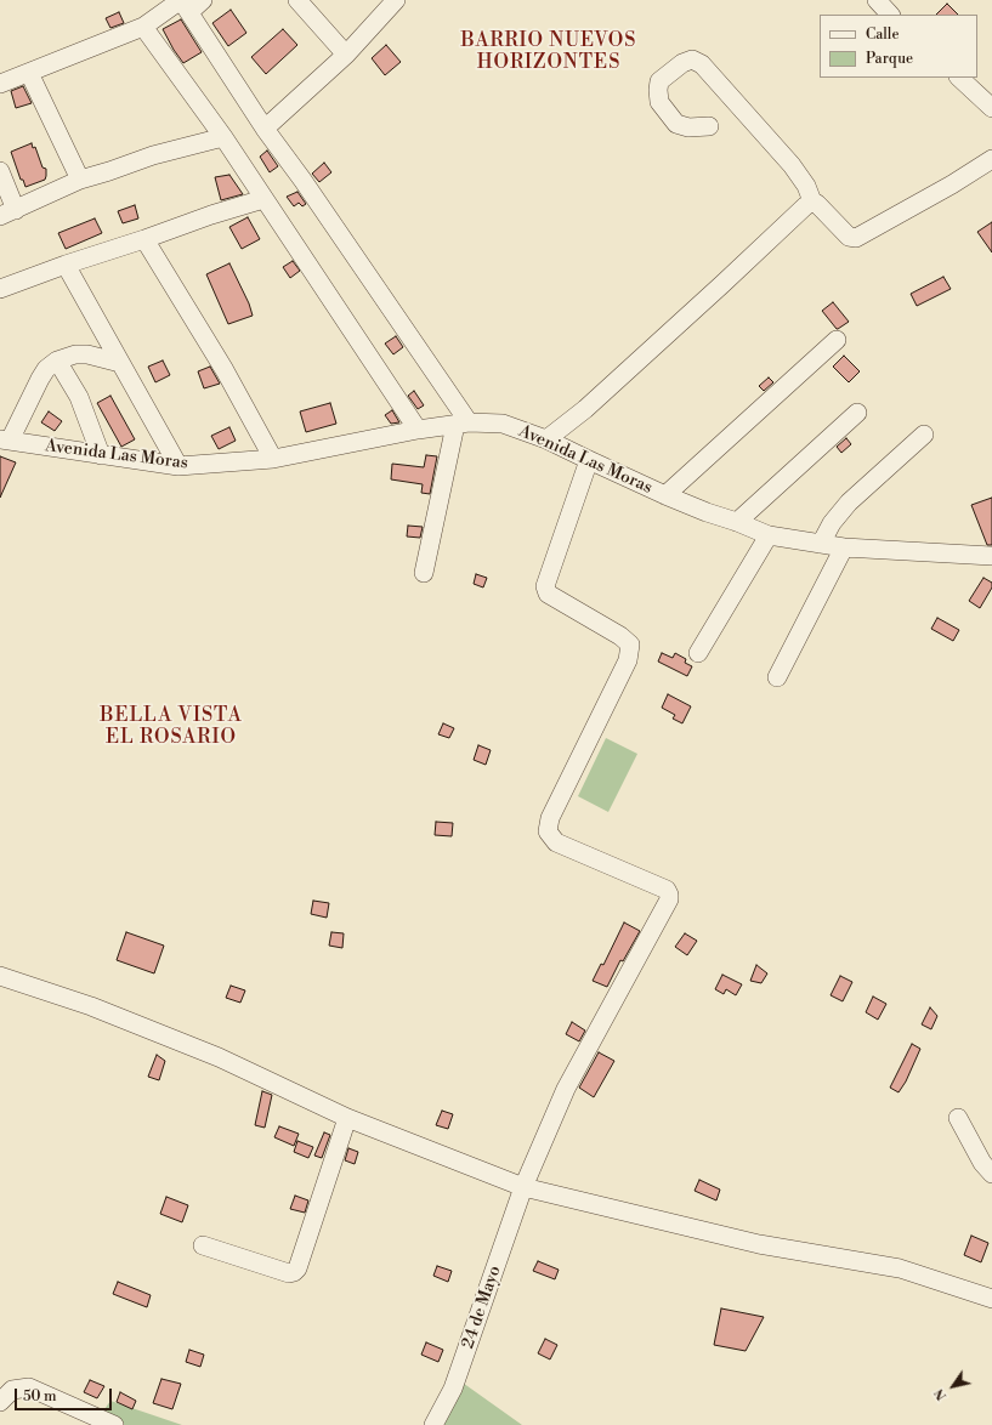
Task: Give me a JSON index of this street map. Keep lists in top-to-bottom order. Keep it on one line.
{"streets":{"street":["Avenida Las Moras","24 de Mayo"]},"crossings":[["Avenida Las Moras","24 de Mayo"]],"districts":["BARRIO NUEVOS HORIZONTES","BELLA VISTA EL ROSARIO"],"legend":["Calle","Parque"],"scale_bar":"50 m","north":"bottom left"}
